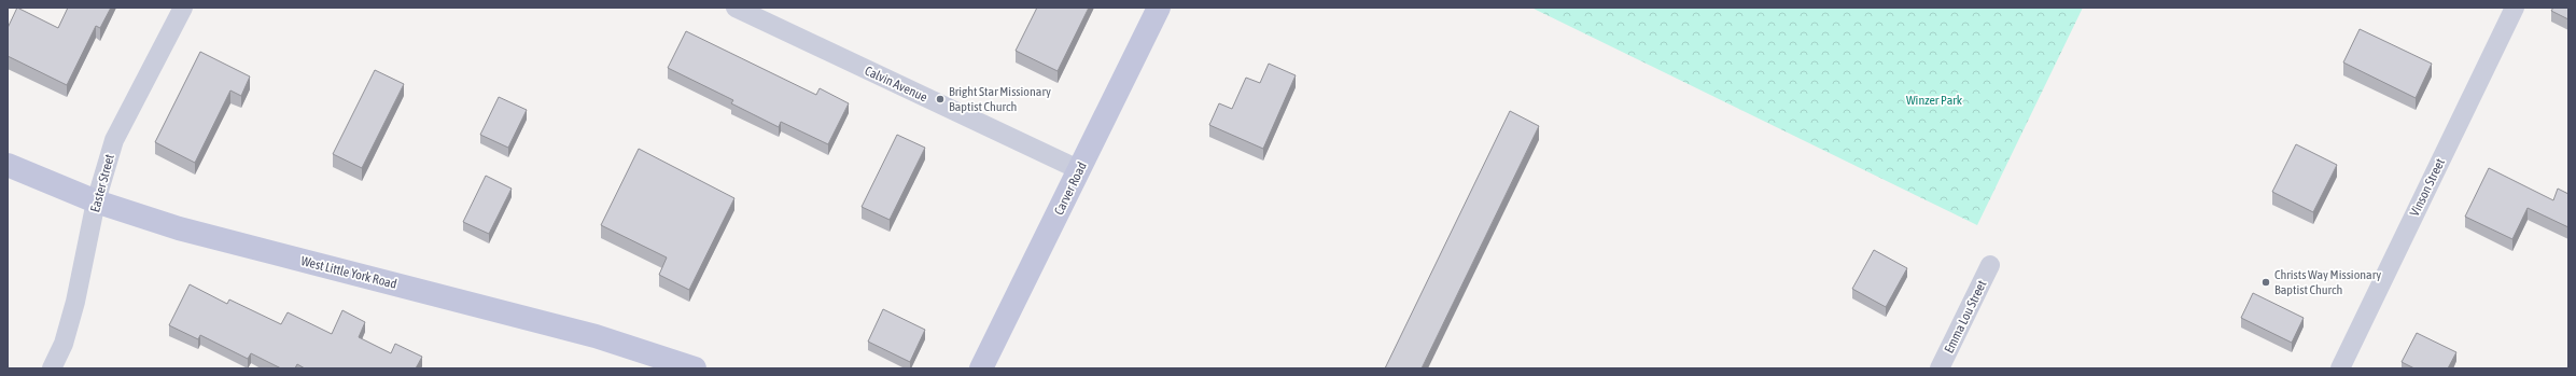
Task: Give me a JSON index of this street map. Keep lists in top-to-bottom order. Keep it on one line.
{"streets":{"street":["Calvin Avenue","Easter Street","Vinson Street","Carver Road","West Little York Road","Emma Lou Street"]},"crossings":[["Calvin Avenue","Carver Road"],["Easter Street","West Little York Road"]],"parks":["Winzer Park"],"places":["Bright Star Missionary Baptist Church","Christs Way Missionary Baptist Church"]}
